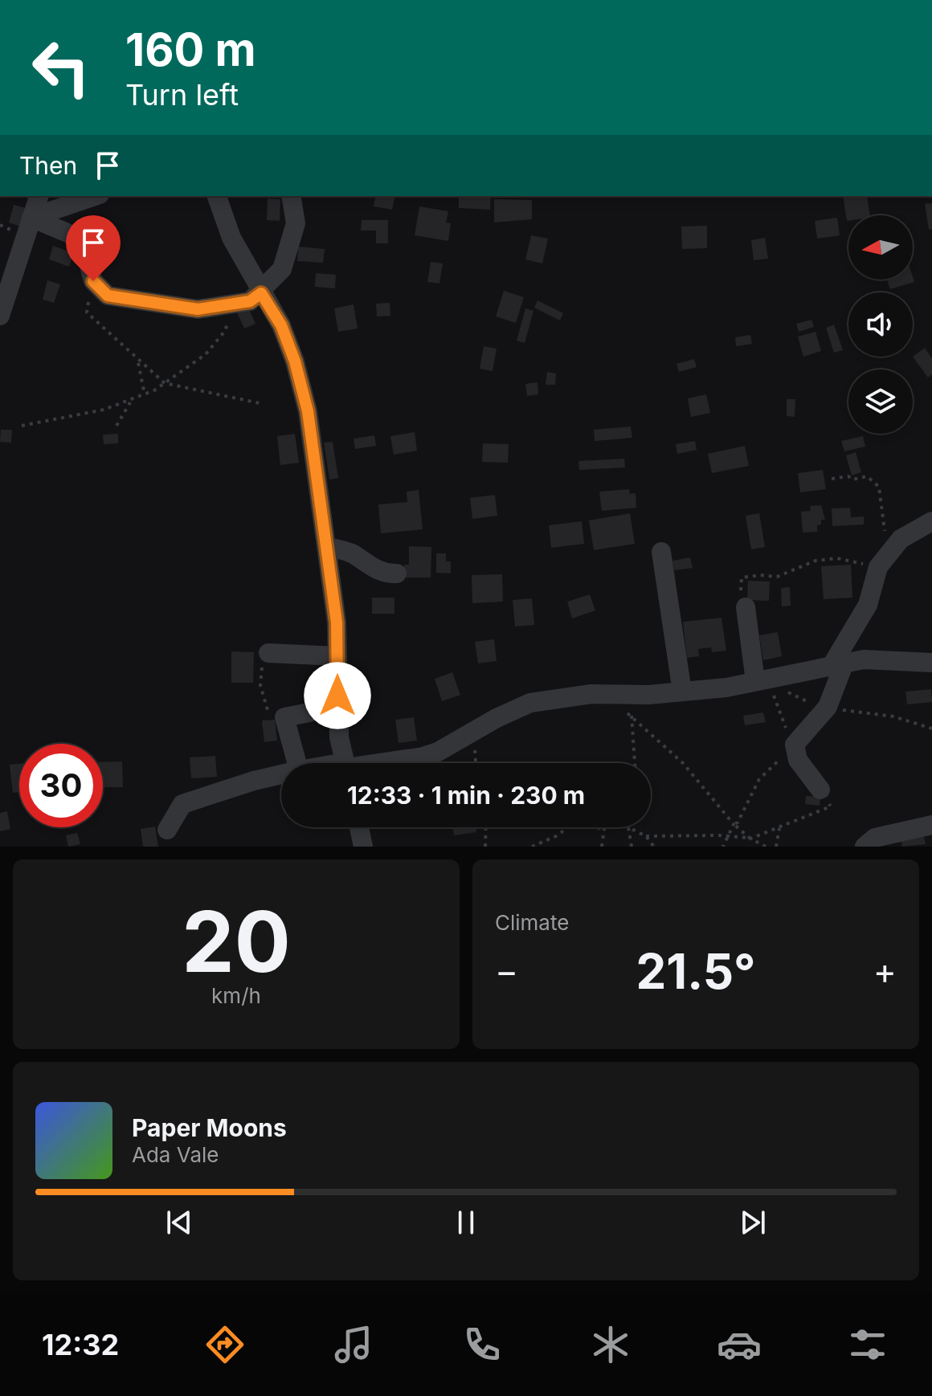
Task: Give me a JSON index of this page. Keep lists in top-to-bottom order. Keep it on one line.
{"north":"left","page":{"turn":["160 m","Turn left"],"then":"Then","limit":"30","trip":"12:33 · 1 min · 230 m","tile":[["20","km/h"],"Climate"],"heat":["−","21.5°","+"],"song":["Paper Moons","Ada Vale"],"tabs":"12:32"}}
